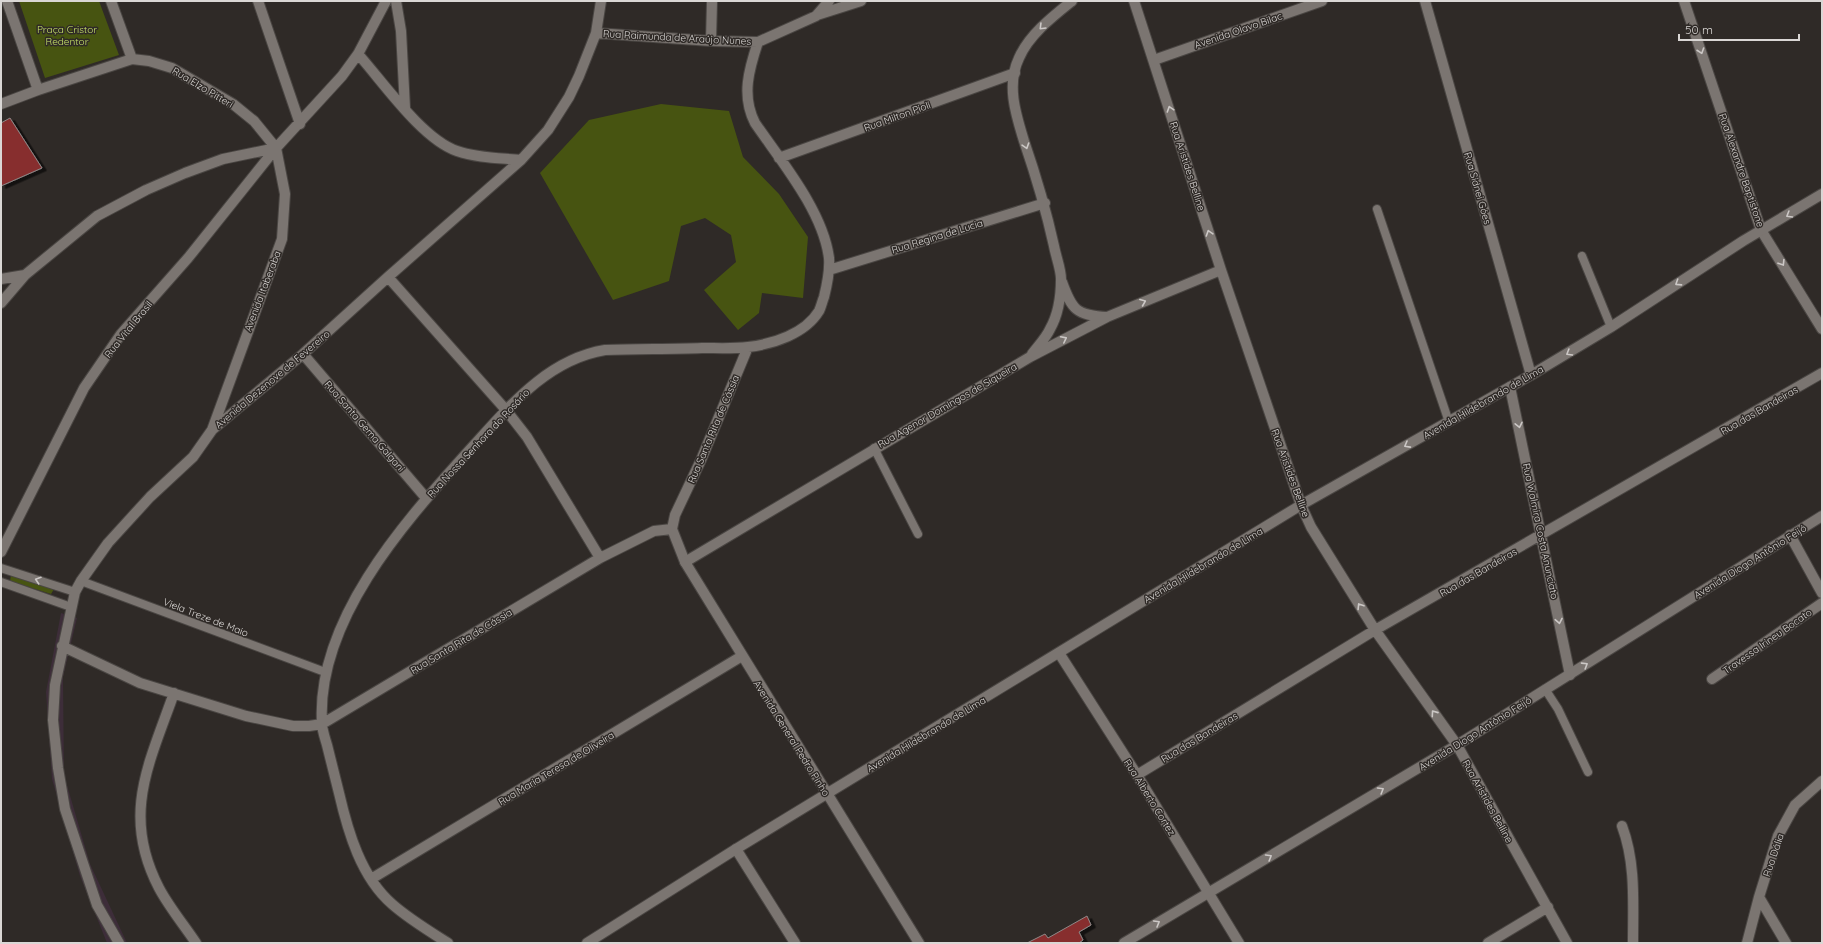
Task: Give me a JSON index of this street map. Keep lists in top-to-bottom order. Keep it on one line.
{"streets":{"street":["Avenida Olavo Bilac","Rua Raimunda de Araújo Nunes","Rua Elzo Pitteri","Rua Milton Pioli","Rua Aristides Belline","Rua Alexandre Baptistone","Rua Sidnei Góes","Rua Regina de Lucia","Avenida Itaberaba","Rua Vital Brasil","Avenida Dezenove de Fevereiro","Avenida Hildebrando de Lima","Rua Agenor Domingos de Siqueira","Rua das Bandeiras","Rua Santa Gema Galgani","Rua Santa Rita de Cássia","Rua Nossa Senhora do Rosário","Rua Walmira Costa Anunciato","Avenida Diogo Antônio Feijó","Travessa Irineu Bocato","Avenida General Pedro Pinho","Rua Maria Teresa de Oliveira","Rua Alberto Cortez","Rua Dália"],"lane":["Viela Treze de Maio"]},"crossings":[["Avenida Olavo Bilac","Rua Aristides Belline"],["Rua Raimunda de Araújo Nunes","Avenida Dezenove de Fevereiro"],["Rua Raimunda de Araújo Nunes","Rua Nossa Senhora do Rosário"],["Rua Elzo Pitteri","Avenida Itaberaba"],["Rua Elzo Pitteri","Rua Vital Brasil"],["Rua Milton Pioli","Rua Nossa Senhora do Rosário"],["Rua Aristides Belline","Avenida Hildebrando de Lima"],["Rua Aristides Belline","Rua Agenor Domingos de Siqueira"],["Rua Aristides Belline","Rua das Bandeiras"],["Rua Aristides Belline","Avenida Diogo Antônio Feijó"],["Rua Alexandre Baptistone","Avenida Hildebrando de Lima"],["Rua Sidnei Góes","Avenida Hildebrando de Lima"],["Rua Regina de Lucia","Rua Nossa Senhora do Rosário"],["Avenida Itaberaba","Rua Vital Brasil"],["Avenida Itaberaba","Avenida Dezenove de Fevereiro"],["Avenida Dezenove de Fevereiro","Rua Santa Gema Galgani"],["Avenida Dezenove de Fevereiro","Rua Santa Rita de Cássia"],["Avenida Dezenove de Fevereiro","Viela Treze de Maio"],["Avenida Hildebrando de Lima","Rua Walmira Costa Anunciato"],["Avenida Hildebrando de Lima","Avenida General Pedro Pinho"],["Avenida Hildebrando de Lima","Rua Alberto Cortez"],["Rua Agenor Domingos de Siqueira","Avenida General Pedro Pinho"],["Rua das Bandeiras","Rua Walmira Costa Anunciato"],["Rua das Bandeiras","Rua Alberto Cortez"],["Rua Santa Gema Galgani","Rua Nossa Senhora do Rosário"],["Rua Santa Rita de Cássia","Rua Nossa Senhora do Rosário"],["Rua Santa Rita de Cássia","Avenida General Pedro Pinho"],["Rua Nossa Senhora do Rosário","Viela Treze de Maio"],["Rua Nossa Senhora do Rosário","Rua Maria Teresa de Oliveira"],["Rua Walmira Costa Anunciato","Avenida Diogo Antônio Feijó"],["Avenida Diogo Antônio Feijó","Rua Alberto Cortez"],["Avenida General Pedro Pinho","Rua Maria Teresa de Oliveira"]],"one_way":["Rua Aristides Belline","Rua Alexandre Baptistone","Avenida Hildebrando de Lima","Rua Walmira Costa Anunciato","Avenida Diogo Antônio Feijó"],"parks":["Praça Cristor Redentor"],"scale_bar":"50 m"}
